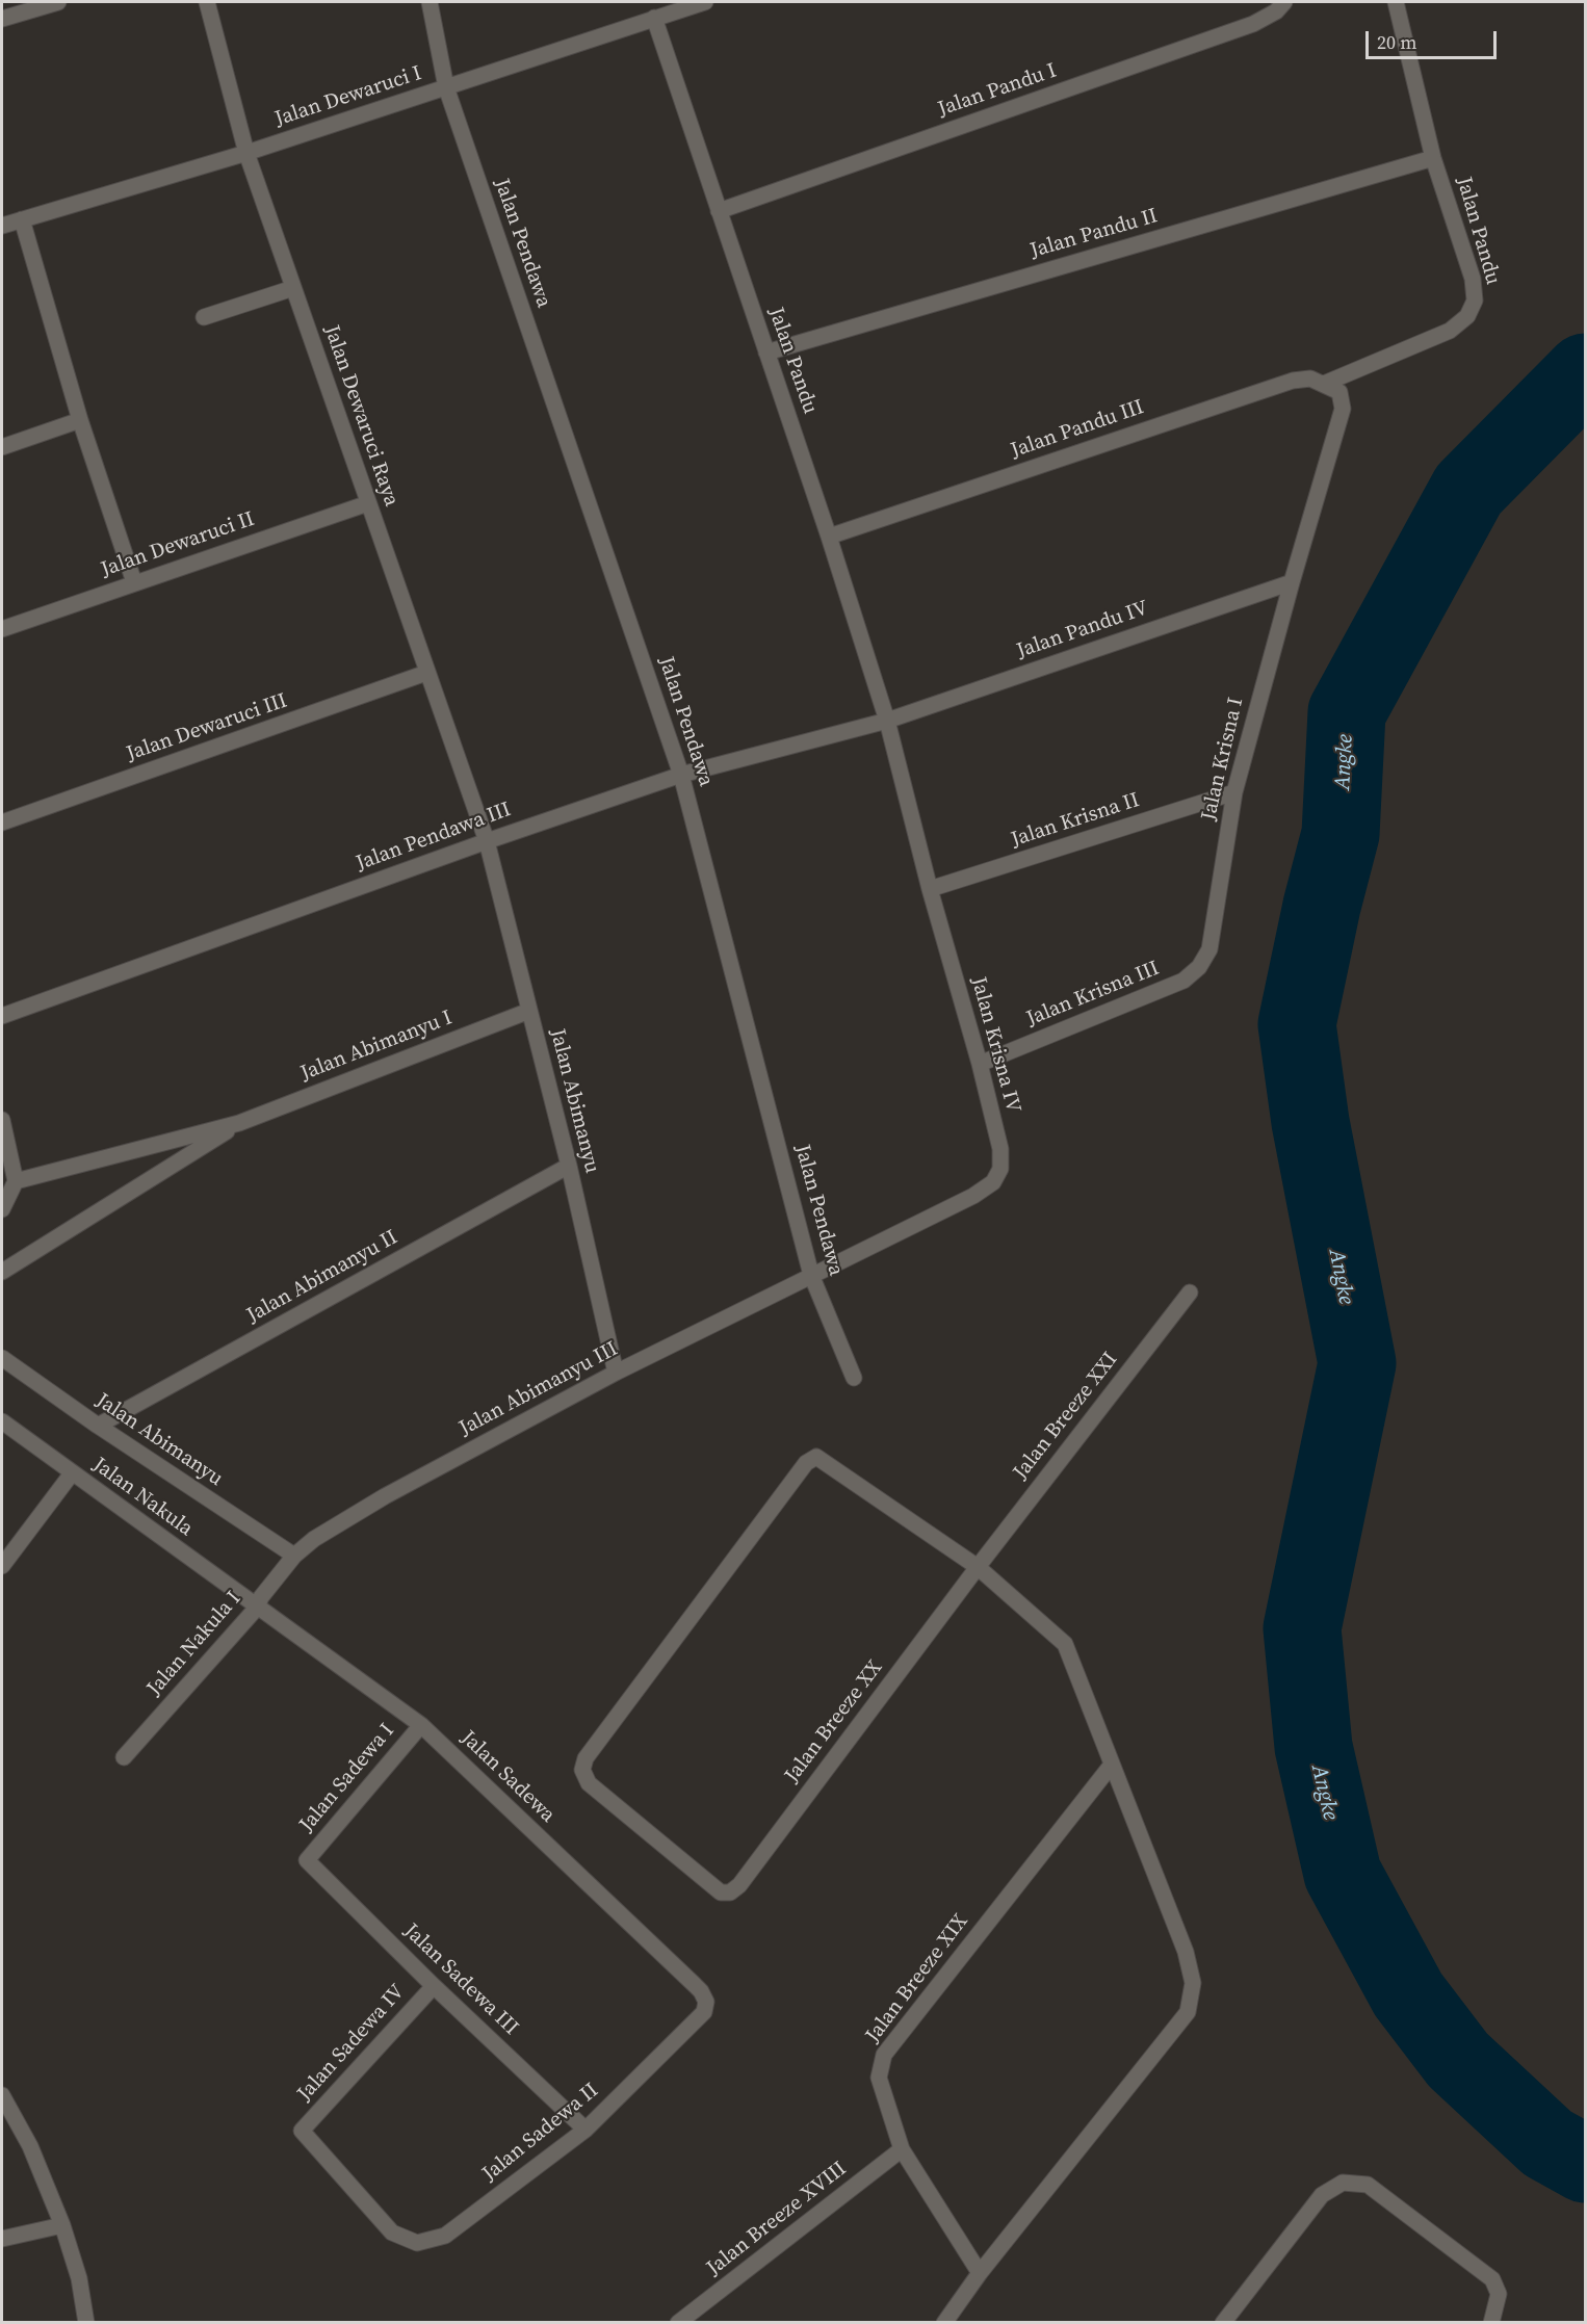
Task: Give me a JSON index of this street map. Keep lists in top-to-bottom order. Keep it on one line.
{"streets":{"street":["Jalan Pandu I","Jalan Dewaruci I","Jalan Pandu","Jalan Pandu II","Jalan Pendawa","Jalan Dewaruci Raya","Jalan Pandu III","Jalan Dewaruci II","Jalan Pandu IV","Jalan Dewaruci III","Jalan Krisna I","Jalan Krisna II","Jalan Pendawa III","Jalan Krisna III","Jalan Krisna IV","Jalan Abimanyu I","Jalan Abimanyu","Jalan Abimanyu II","Jalan Abimanyu III","Jalan Breeze XXI","Jalan Nakula","Jalan Nakula I","Jalan Breeze XX","Jalan Sadewa","Jalan Sadewa I","Jalan Breeze XIX","Jalan Sadewa III","Jalan Sadewa IV","Jalan Sadewa II","Jalan Breeze XVIII"]},"crossings":[["Jalan Pandu I","Jalan Pandu"],["Jalan Dewaruci I","Jalan Pandu"],["Jalan Dewaruci I","Jalan Pendawa"],["Jalan Dewaruci I","Jalan Dewaruci Raya"],["Jalan Pandu","Jalan Pandu II"],["Jalan Pandu","Jalan Pandu III"],["Jalan Pandu","Jalan Pandu IV"],["Jalan Pandu","Jalan Pendawa III"],["Jalan Pandu","Jalan Krisna IV"],["Jalan Pendawa","Jalan Pendawa III"],["Jalan Pendawa","Jalan Krisna IV"],["Jalan Pendawa","Jalan Abimanyu III"],["Jalan Dewaruci Raya","Jalan Dewaruci II"],["Jalan Dewaruci Raya","Jalan Dewaruci III"],["Jalan Dewaruci Raya","Jalan Pendawa III"],["Jalan Dewaruci Raya","Jalan Abimanyu"],["Jalan Pandu III","Jalan Pandu IV"],["Jalan Pandu III","Jalan Krisna I"],["Jalan Pandu IV","Jalan Krisna I"],["Jalan Pandu IV","Jalan Pendawa III"],["Jalan Pandu IV","Jalan Krisna IV"],["Jalan Krisna I","Jalan Krisna II"],["Jalan Krisna I","Jalan Krisna III"],["Jalan Krisna II","Jalan Krisna IV"],["Jalan Pendawa III","Jalan Krisna IV"],["Jalan Pendawa III","Jalan Abimanyu"],["Jalan Krisna III","Jalan Krisna IV"],["Jalan Krisna IV","Jalan Abimanyu III"],["Jalan Abimanyu I","Jalan Abimanyu"],["Jalan Abimanyu","Jalan Abimanyu II"],["Jalan Abimanyu","Jalan Abimanyu III"],["Jalan Abimanyu","Jalan Nakula I"],["Jalan Abimanyu III","Jalan Nakula I"],["Jalan Breeze XXI","Jalan Breeze XX"],["Jalan Nakula","Jalan Nakula I"],["Jalan Nakula","Jalan Sadewa"],["Jalan Nakula I","Jalan Sadewa"],["Jalan Sadewa","Jalan Sadewa I"],["Jalan Sadewa","Jalan Sadewa II"],["Jalan Sadewa I","Jalan Sadewa III"],["Jalan Breeze XIX","Jalan Breeze XVIII"],["Jalan Sadewa III","Jalan Sadewa IV"],["Jalan Sadewa III","Jalan Sadewa II"],["Jalan Sadewa IV","Jalan Sadewa II"]],"water":["Angke"],"scale_bar":"20 m"}
